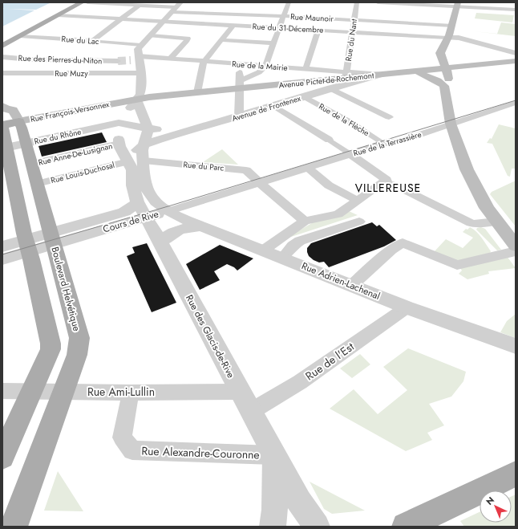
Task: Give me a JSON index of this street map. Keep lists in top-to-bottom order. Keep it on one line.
{"streets":{"main road":["Avenue Pictet-de-Rochemont","Rue François-Versonnex","Boulevard Helvétique"],"street":["Rue Maunoir","Rue du 31-Décembre","Rue du Lac","Rue du Nant","Rue des Pierres-du-Niton","Rue de la Mairie","Rue Muzy","Avenue de Frontenex","Rue de la Flèche","Rue du Rhône","Rue de la Terrassière","Rue Anne-De-Lusignan","Rue du Parc","Rue Louis-Duchosal","Cours de Rive","Rue Adrien-Lachenal","Rue des Glacis-de-Rive","Rue de l'Est","Rue Ami-Lullin","Rue Alexandre-Couronne"]},"crossings":[["Rue Maunoir","Rue du Nant"],["Rue du 31-Décembre","Rue du Nant"],["Rue du Nant","Rue de la Mairie"],["Rue du Nant","Avenue Pictet-de-Rochemont"],["Rue du Nant","Avenue de Frontenex"],["Rue de la Mairie","Avenue Pictet-de-Rochemont"],["Rue de la Mairie","Avenue de Frontenex"],["Avenue Pictet-de-Rochemont","Avenue de Frontenex"],["Avenue Pictet-de-Rochemont","Rue François-Versonnex"],["Avenue de Frontenex","Rue de la Flèche"],["Avenue de Frontenex","Rue du Rhône"],["Avenue de Frontenex","Rue Adrien-Lachenal"],["Avenue de Frontenex","Rue des Glacis-de-Rive"],["Rue François-Versonnex","Boulevard Helvétique"],["Rue de la Flèche","Rue de la Terrassière"],["Rue du Rhône","Boulevard Helvétique"],["Rue du Rhône","Rue des Glacis-de-Rive"],["Rue de la Terrassière","Rue du Parc"],["Rue de la Terrassière","Cours de Rive"],["Rue Anne-De-Lusignan","Boulevard Helvétique"],["Rue Anne-De-Lusignan","Rue des Glacis-de-Rive"],["Rue du Parc","Cours de Rive"],["Rue du Parc","Rue Adrien-Lachenal"],["Rue Louis-Duchosal","Boulevard Helvétique"],["Rue Louis-Duchosal","Rue des Glacis-de-Rive"],["Cours de Rive","Rue Adrien-Lachenal"],["Cours de Rive","Boulevard Helvétique"],["Cours de Rive","Rue des Glacis-de-Rive"],["Rue Adrien-Lachenal","Rue de l'Est"],["Boulevard Helvétique","Rue Ami-Lullin"],["Rue des Glacis-de-Rive","Rue de l'Est"],["Rue des Glacis-de-Rive","Rue Ami-Lullin"],["Rue des Glacis-de-Rive","Rue Alexandre-Couronne"],["Rue Ami-Lullin","Rue Alexandre-Couronne"]],"districts":["VILLEREUSE"],"north":"top left"}
